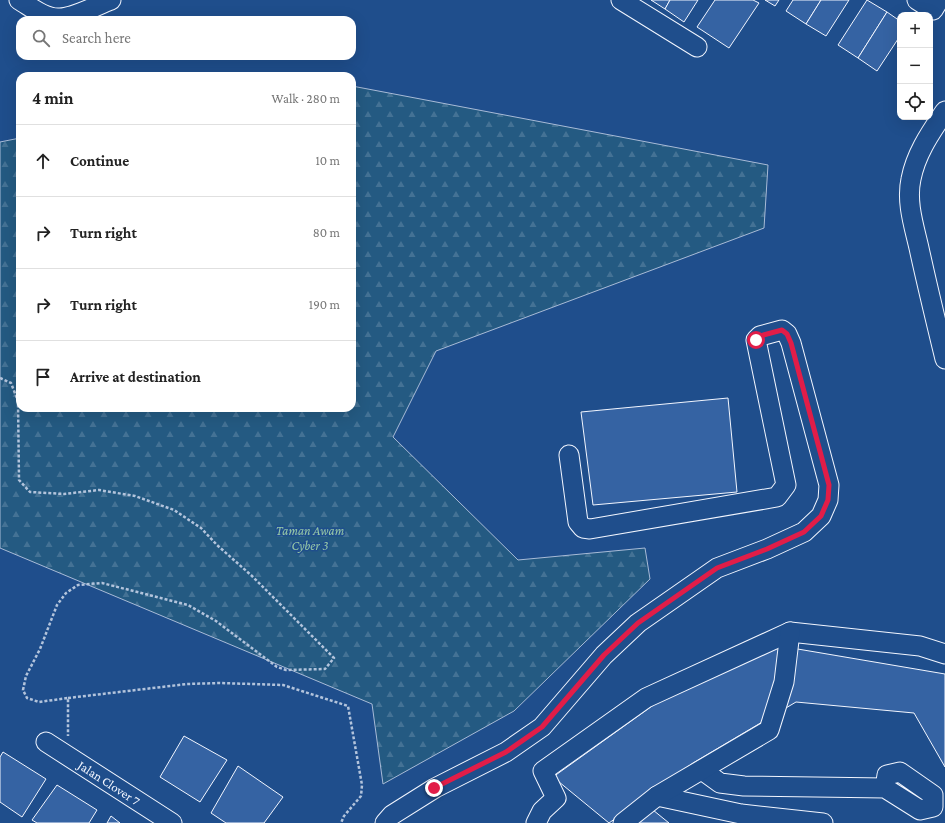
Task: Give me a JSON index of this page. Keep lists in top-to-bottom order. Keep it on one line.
{"streets":{"street":["Jalan Clover 7"]},"parks":["Taman Awam Cyber 3"],"page":{"map_buttons":["+","−"],"search":"Search here","heading":["4 min","Walk · 280 m"],"list":[["Continue","10 m"],["Turn right","80 m"],["Turn right","190 m"],"Arrive at destination"]}}
